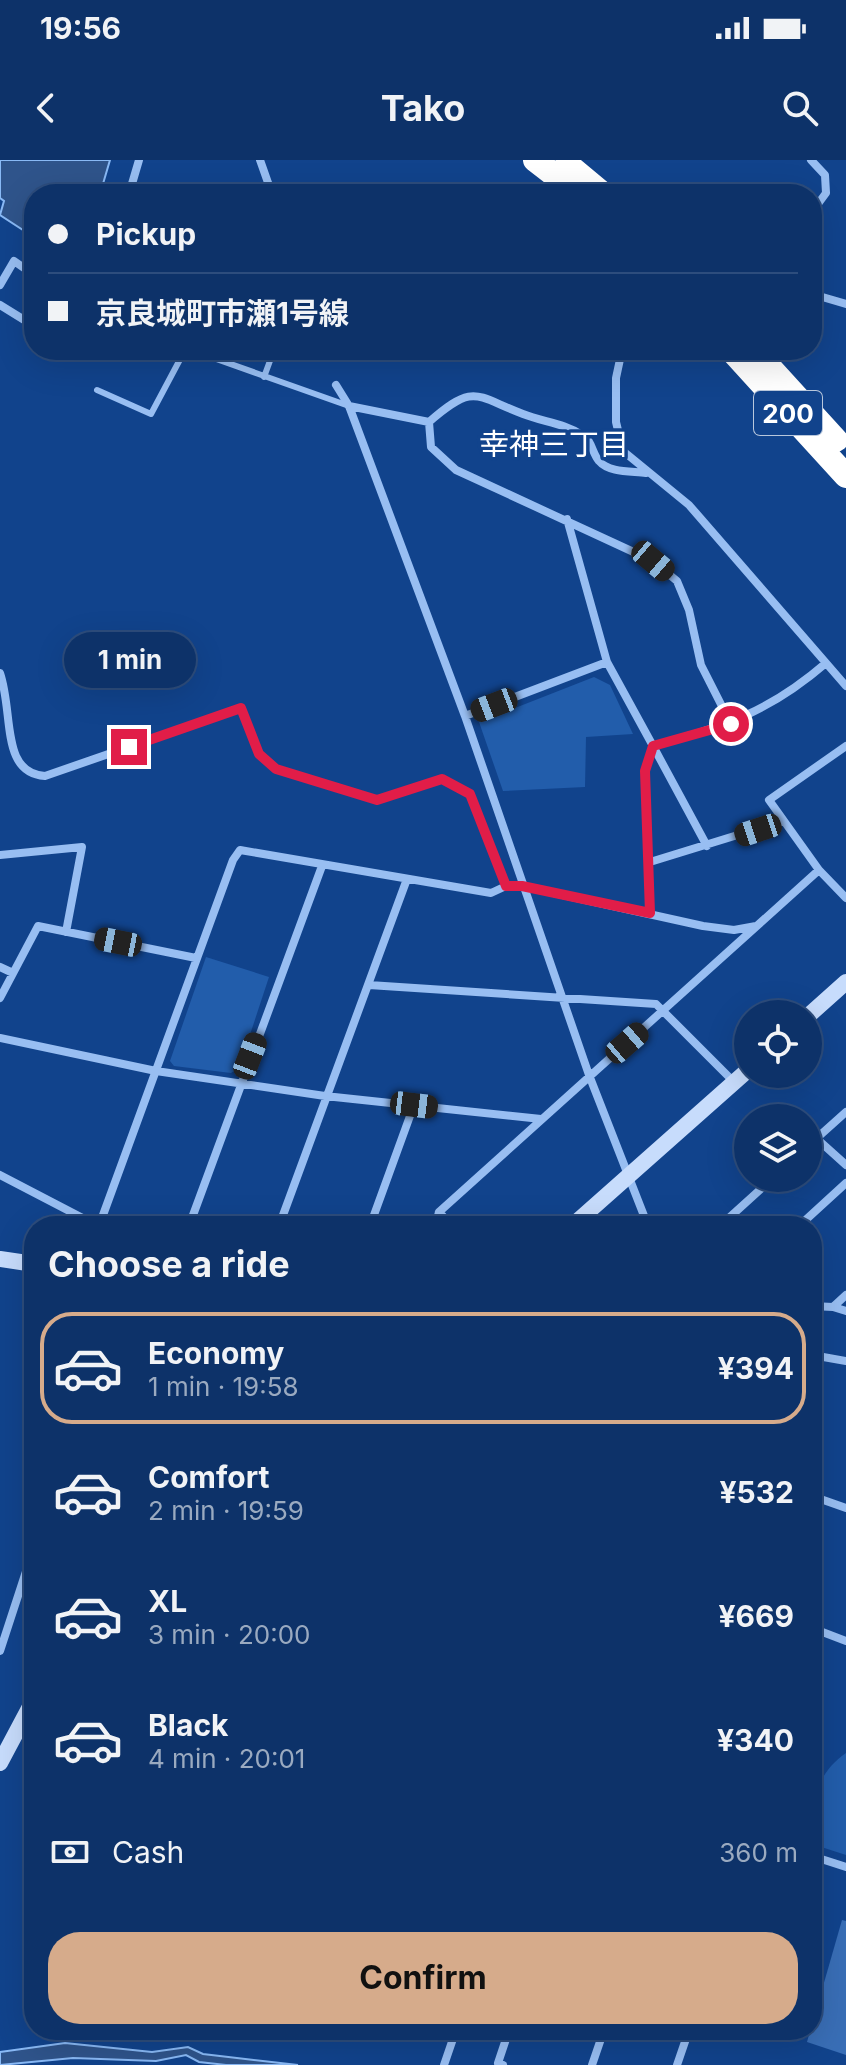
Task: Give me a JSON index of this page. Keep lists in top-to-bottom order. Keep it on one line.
{"streets":{"highway":["200"]},"districts":["幸神三丁目"],"page":{"status":"19:56","header":"Tako","banner":["Pickup","京良城町市瀬1号線"],"bubble":"1 min","heading":"Choose a ride","list":[{"name":"Economy","note":"1 min · 19:58","value":"¥394"},{"name":"Comfort","note":"2 min · 19:59","value":"¥532"},{"name":"XL","note":"3 min · 20:00","value":"¥669"},{"name":"Black","note":"4 min · 20:01","value":"¥340"}],"pay":["Cash","360 m"],"buttons":"Confirm"}}
